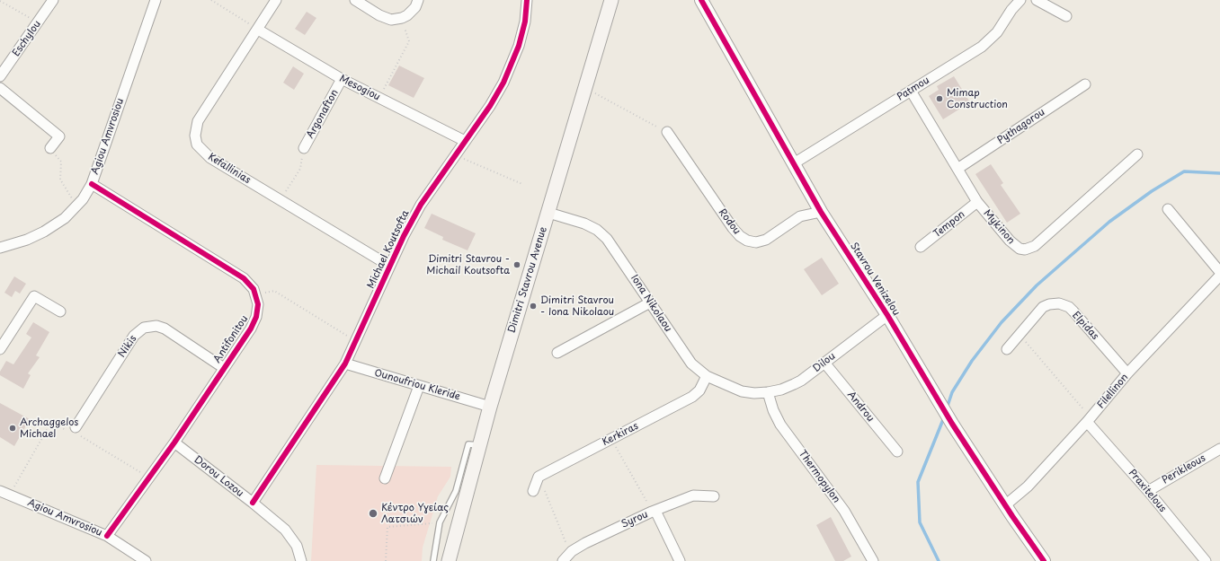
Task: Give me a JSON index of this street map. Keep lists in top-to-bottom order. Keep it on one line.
{"streets":{"main road":["Dimitri Stavrou Avenue"],"street":["Eschylou","Mesogiou","Patmou","Argonafton","Pythagorou","Agiou Amvrosiou","Kefallinias","Rodou","Tempon","Mykinon","Michael Koutsofta","Stavrou Venizelou","Iona Nikolaou","Elpidas","Antifonitou","Nikis","Dilou","Ounoufriou Kleride","Filellinon","Androu","Kerkiras","Perikleous","Dorou Lozou","Thermopylon","Praxitelous","Syrou"]},"crossings":[["Mesogiou","Argonafton"],["Mesogiou","Kefallinias"],["Mesogiou","Michael Koutsofta"],["Patmou","Mykinon"],["Patmou","Stavrou Venizelou"],["Pythagorou","Mykinon"],["Agiou Amvrosiou","Antifonitou"],["Kefallinias","Michael Koutsofta"],["Rodou","Stavrou Venizelou"],["Tempon","Mykinon"],["Michael Koutsofta","Ounoufriou Kleride"],["Michael Koutsofta","Dorou Lozou"],["Stavrou Venizelou","Dilou"],["Stavrou Venizelou","Filellinon"],["Dimitri Stavrou Avenue","Iona Nikolaou"],["Dimitri Stavrou Avenue","Ounoufriou Kleride"],["Iona Nikolaou","Dilou"],["Iona Nikolaou","Kerkiras"],["Elpidas","Filellinon"],["Antifonitou","Nikis"],["Antifonitou","Dorou Lozou"],["Dilou","Androu"],["Dilou","Thermopylon"],["Filellinon","Praxitelous"],["Perikleous","Praxitelous"]],"places":["Mimap Construction","Dimitri Stavrou - Michail Koutsofta","Dimitri Stavrou - Iona Nikolaou","Archaggelos Michael","Κέντρο Υγείας Λατσιών"]}
